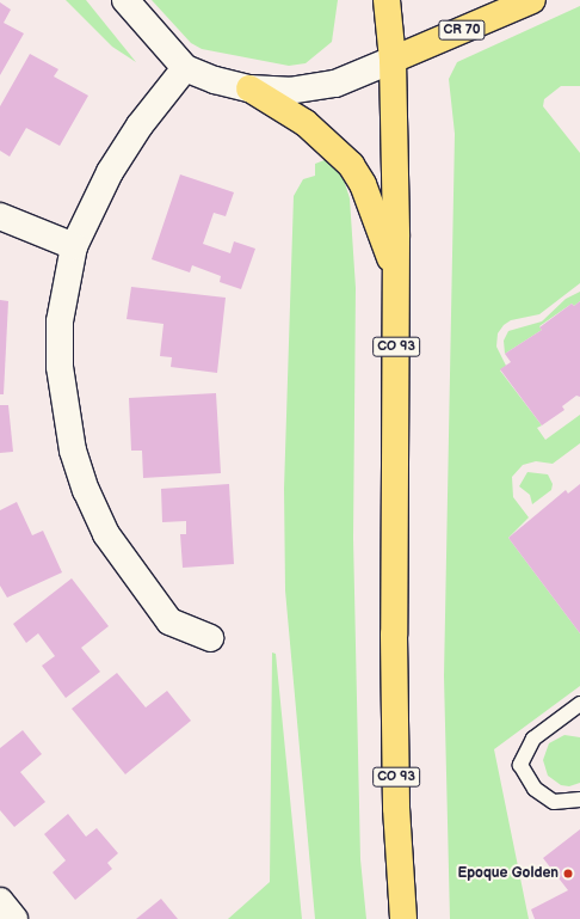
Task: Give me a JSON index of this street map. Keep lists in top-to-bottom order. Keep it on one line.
{"streets":{"main road":["CR 70","CO 93"]},"crossings":[["CR 70","CO 93"]],"places":["Epoque Golden"]}
